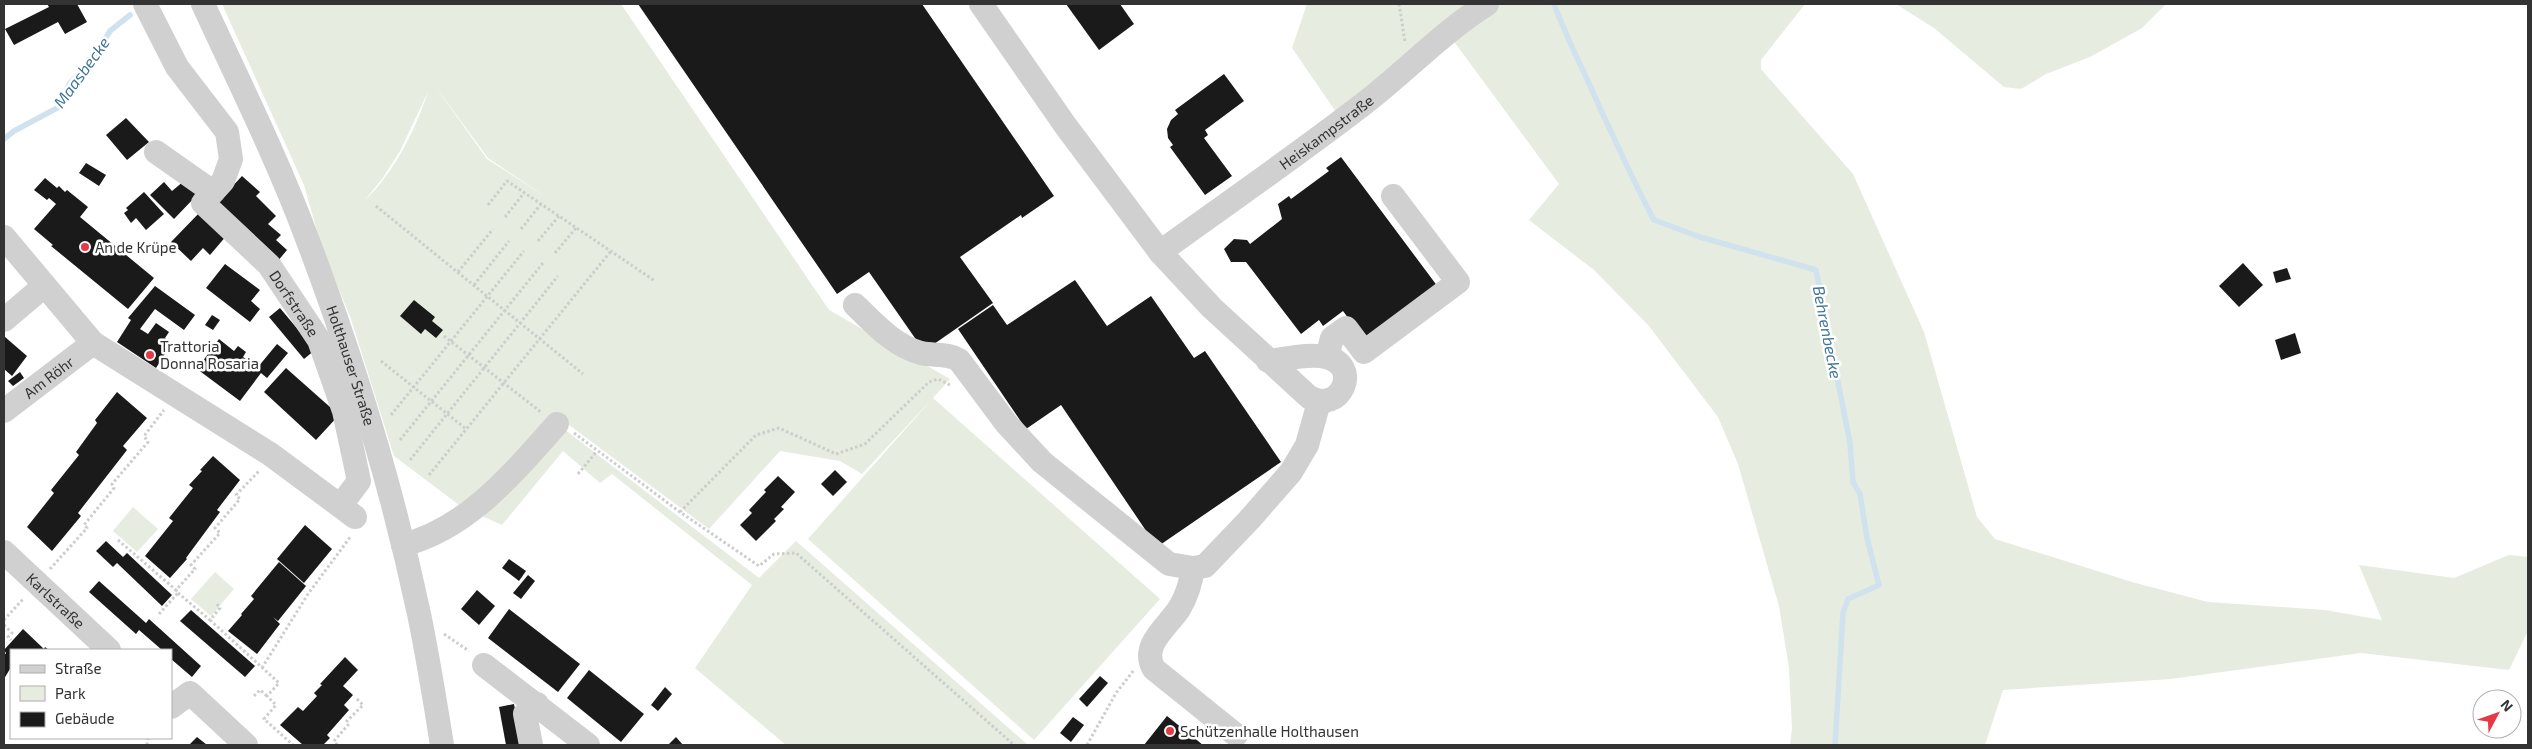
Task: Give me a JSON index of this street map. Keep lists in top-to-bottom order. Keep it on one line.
{"streets":{"street":["Heiskampstraße","Dorfstraße","Holthauser Straße","Am Röhr","Karlstraße"]},"water":["Maasbecke","Behrenbecke"],"places":["An de Krüpe","Trattoria Donna Rosaria","Schützenhalle Holthausen"],"legend":["Straße","Park","Gebäude"],"north":"top right"}
